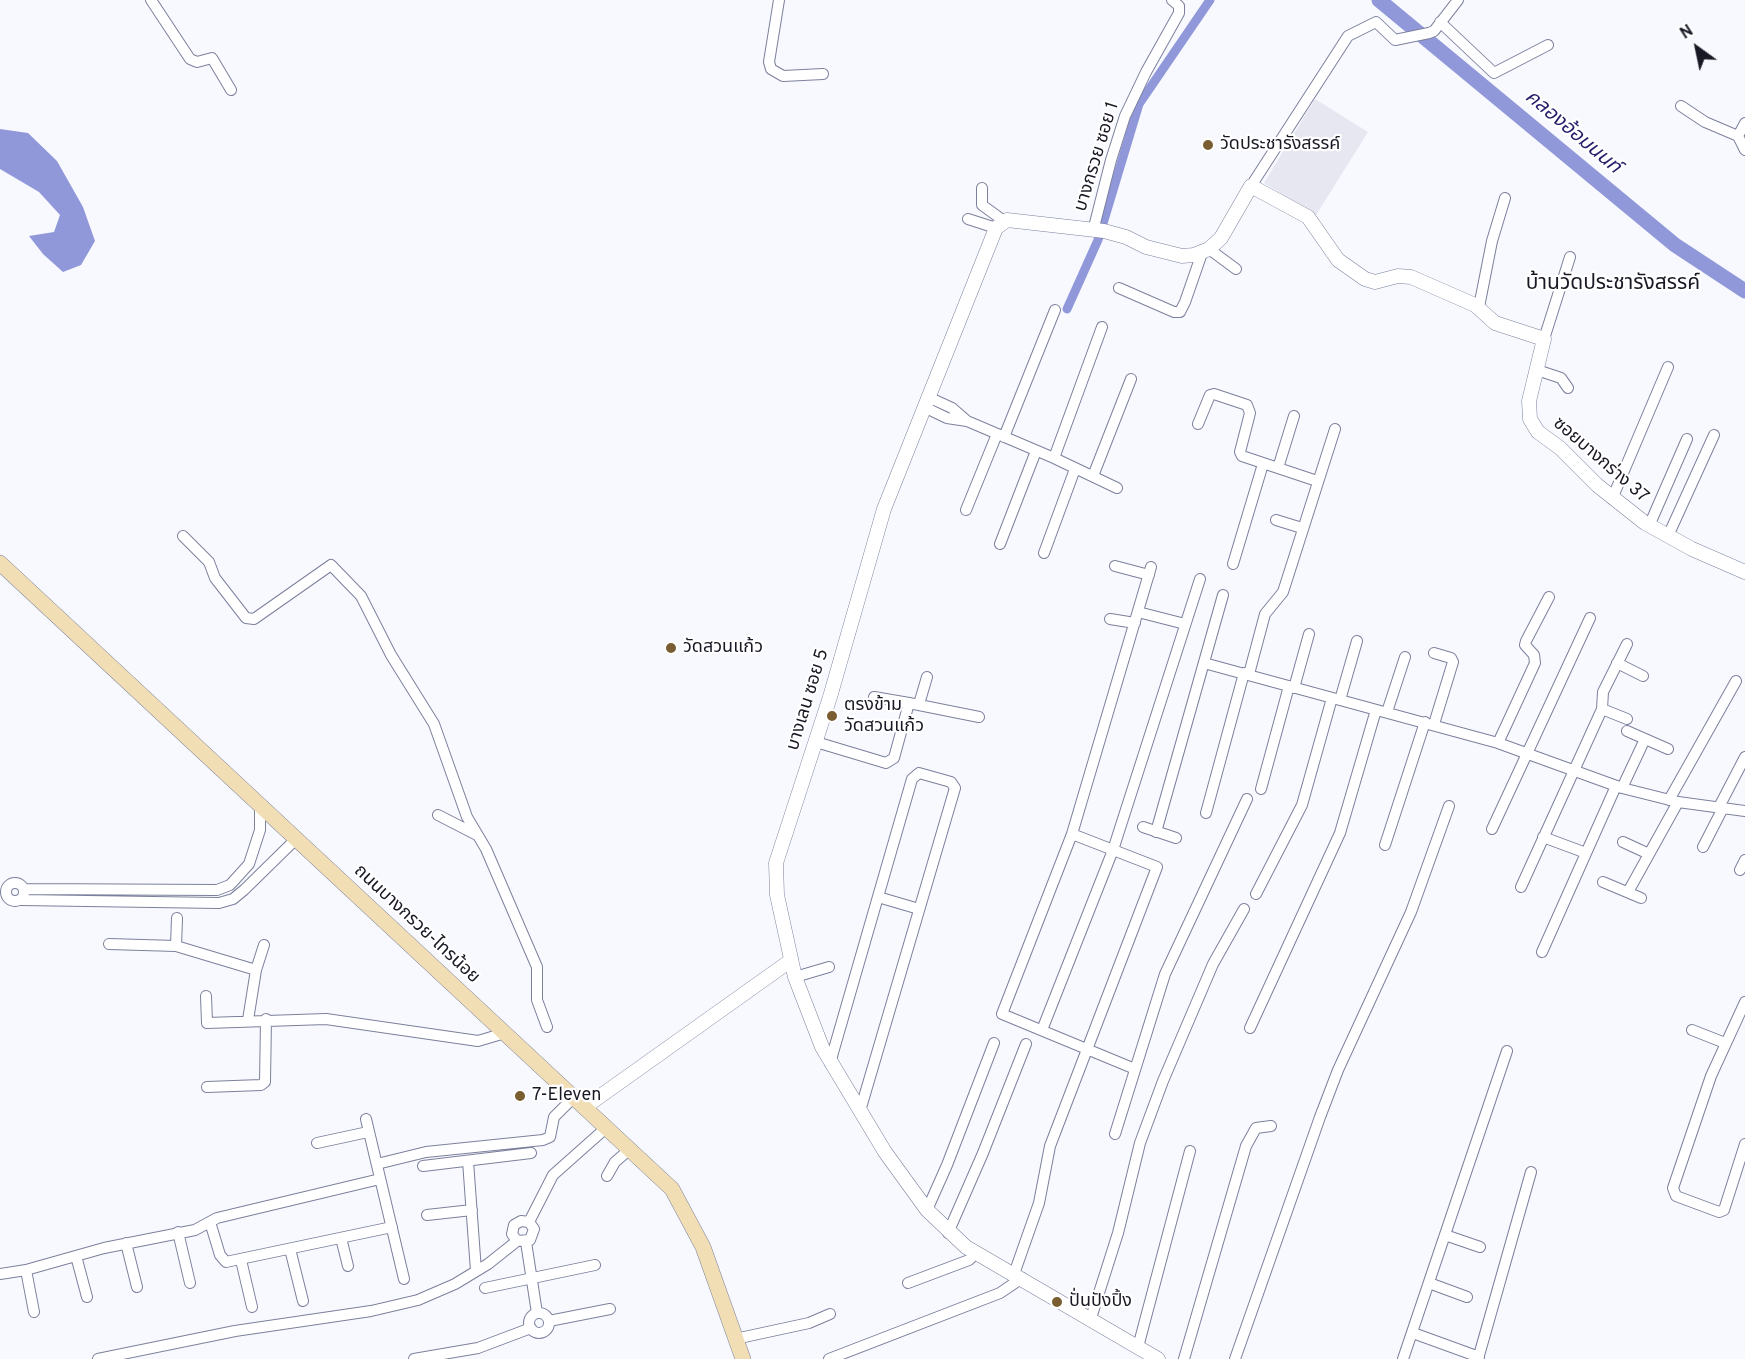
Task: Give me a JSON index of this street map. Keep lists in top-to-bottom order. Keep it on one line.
{"streets":{"main road":["ถนนบางกรวย-ไทรน้อย"],"street":["บางกรวย ซอย 1","ซอยบางกร่าง 37","บางเลน ซอย 5"]},"districts":["บ้านวัดประชารังสรรค์"],"water":["คลองอ้อมนนท์"],"places":["วัดประชารังสรรค์","วัดสวนแก้ว","ตรงข้าม วัดสวนแก้ว","7-Eleven","ปั่นปังปิ้ง"],"north":"top left"}
